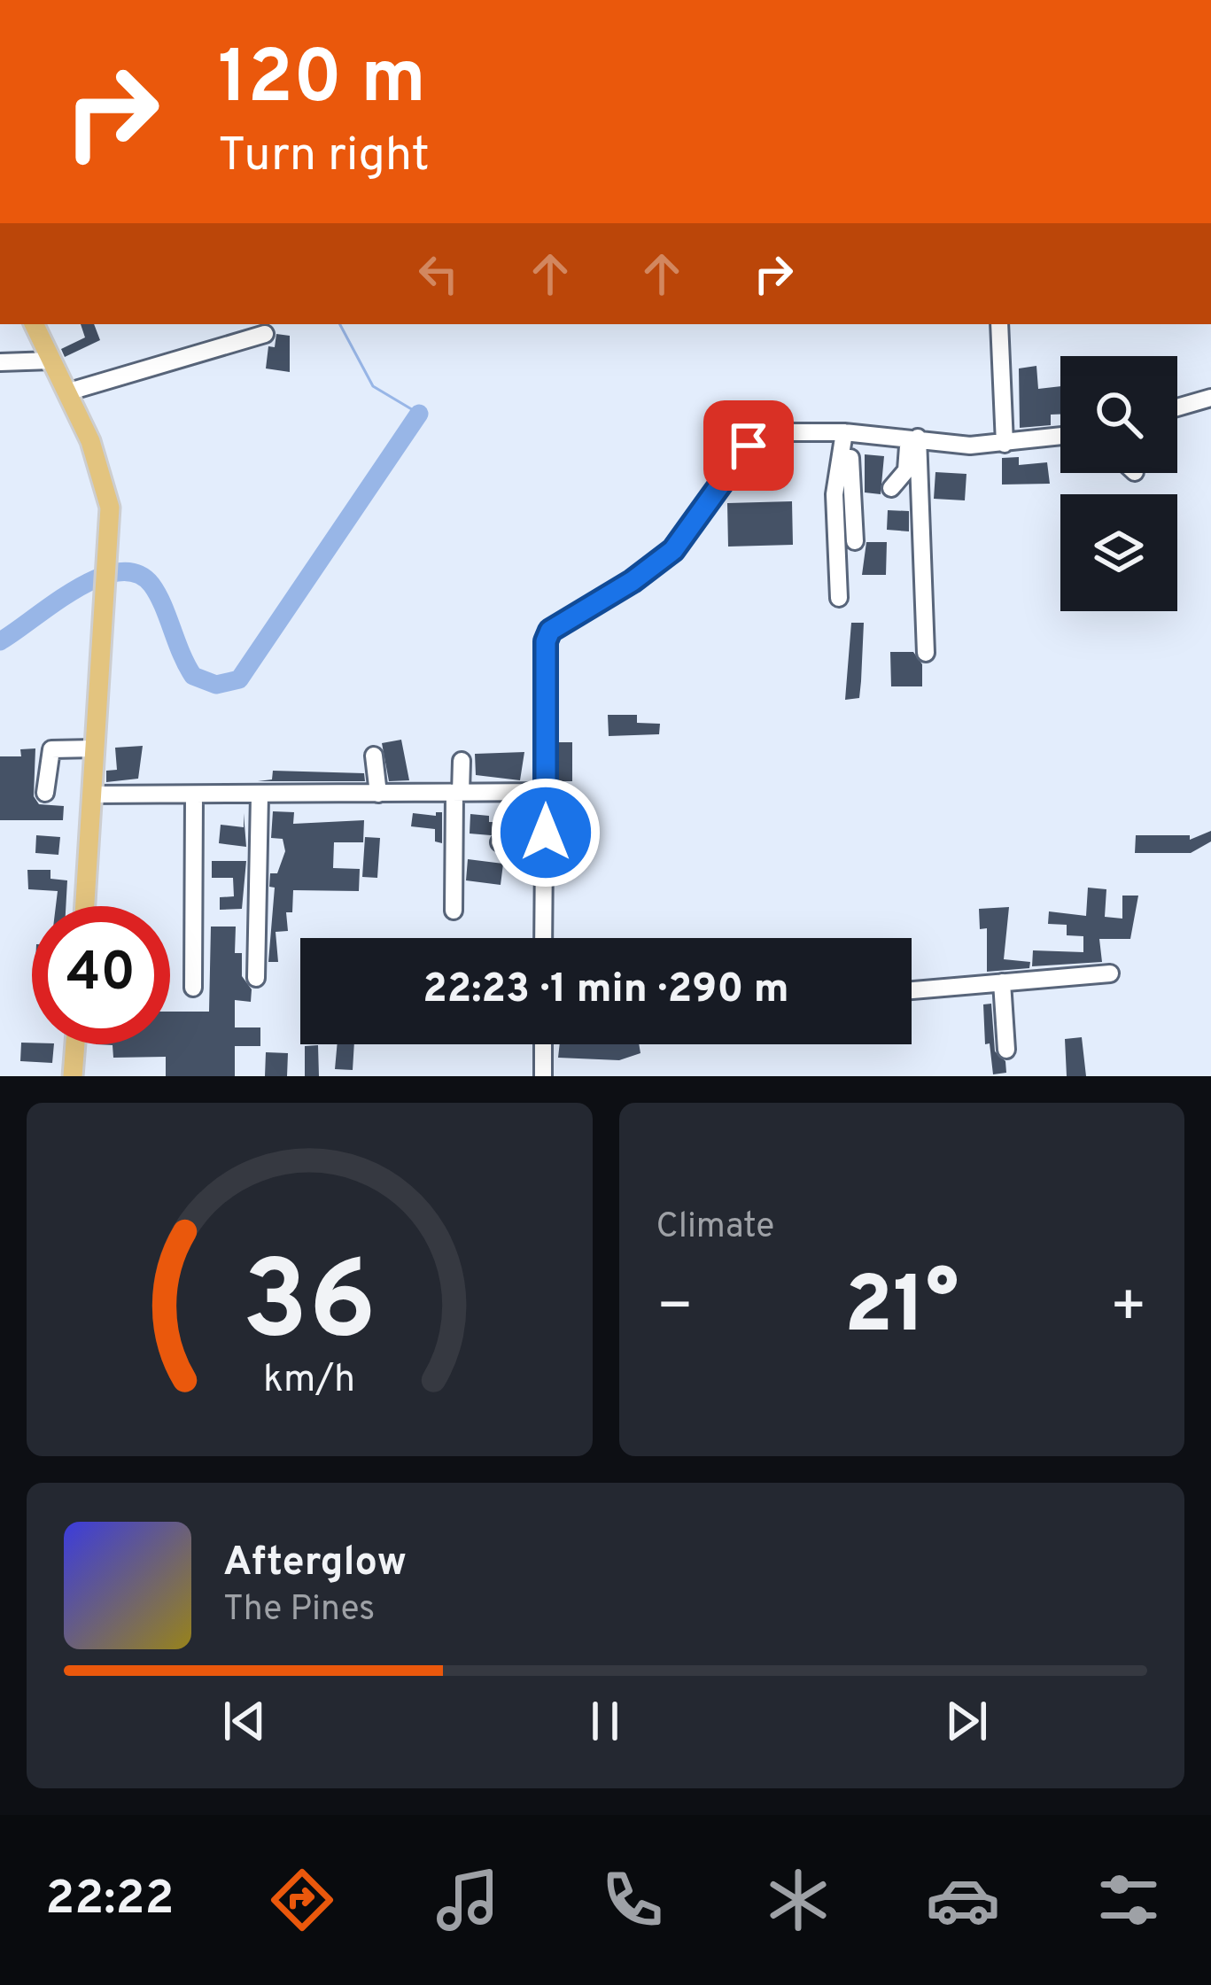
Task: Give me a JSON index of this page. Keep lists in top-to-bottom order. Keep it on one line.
{"page":{"turn":["120 m","Turn right"],"limit":"40","trip":"22:23 · 1 min · 290 m","tile":"Climate","heat":["−","21°","+"],"song":["Afterglow","The Pines"],"tabs":"22:22","gauge":["36","km/h"]}}
